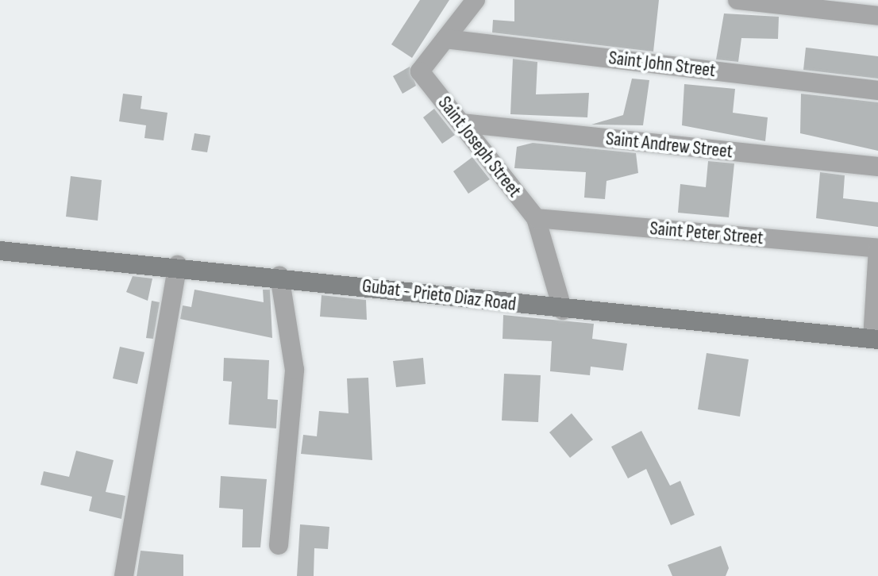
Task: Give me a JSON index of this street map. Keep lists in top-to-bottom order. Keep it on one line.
{"streets":{"main road":["Gubat - Prieto Diaz Road"],"street":["Saint John Street","Saint Andrew Street","Saint Joseph Street","Saint Peter Street"]},"crossings":[["Saint John Street","Saint Joseph Street"],["Saint Andrew Street","Saint Joseph Street"],["Saint Joseph Street","Saint Peter Street"],["Saint Joseph Street","Gubat - Prieto Diaz Road"]]}
